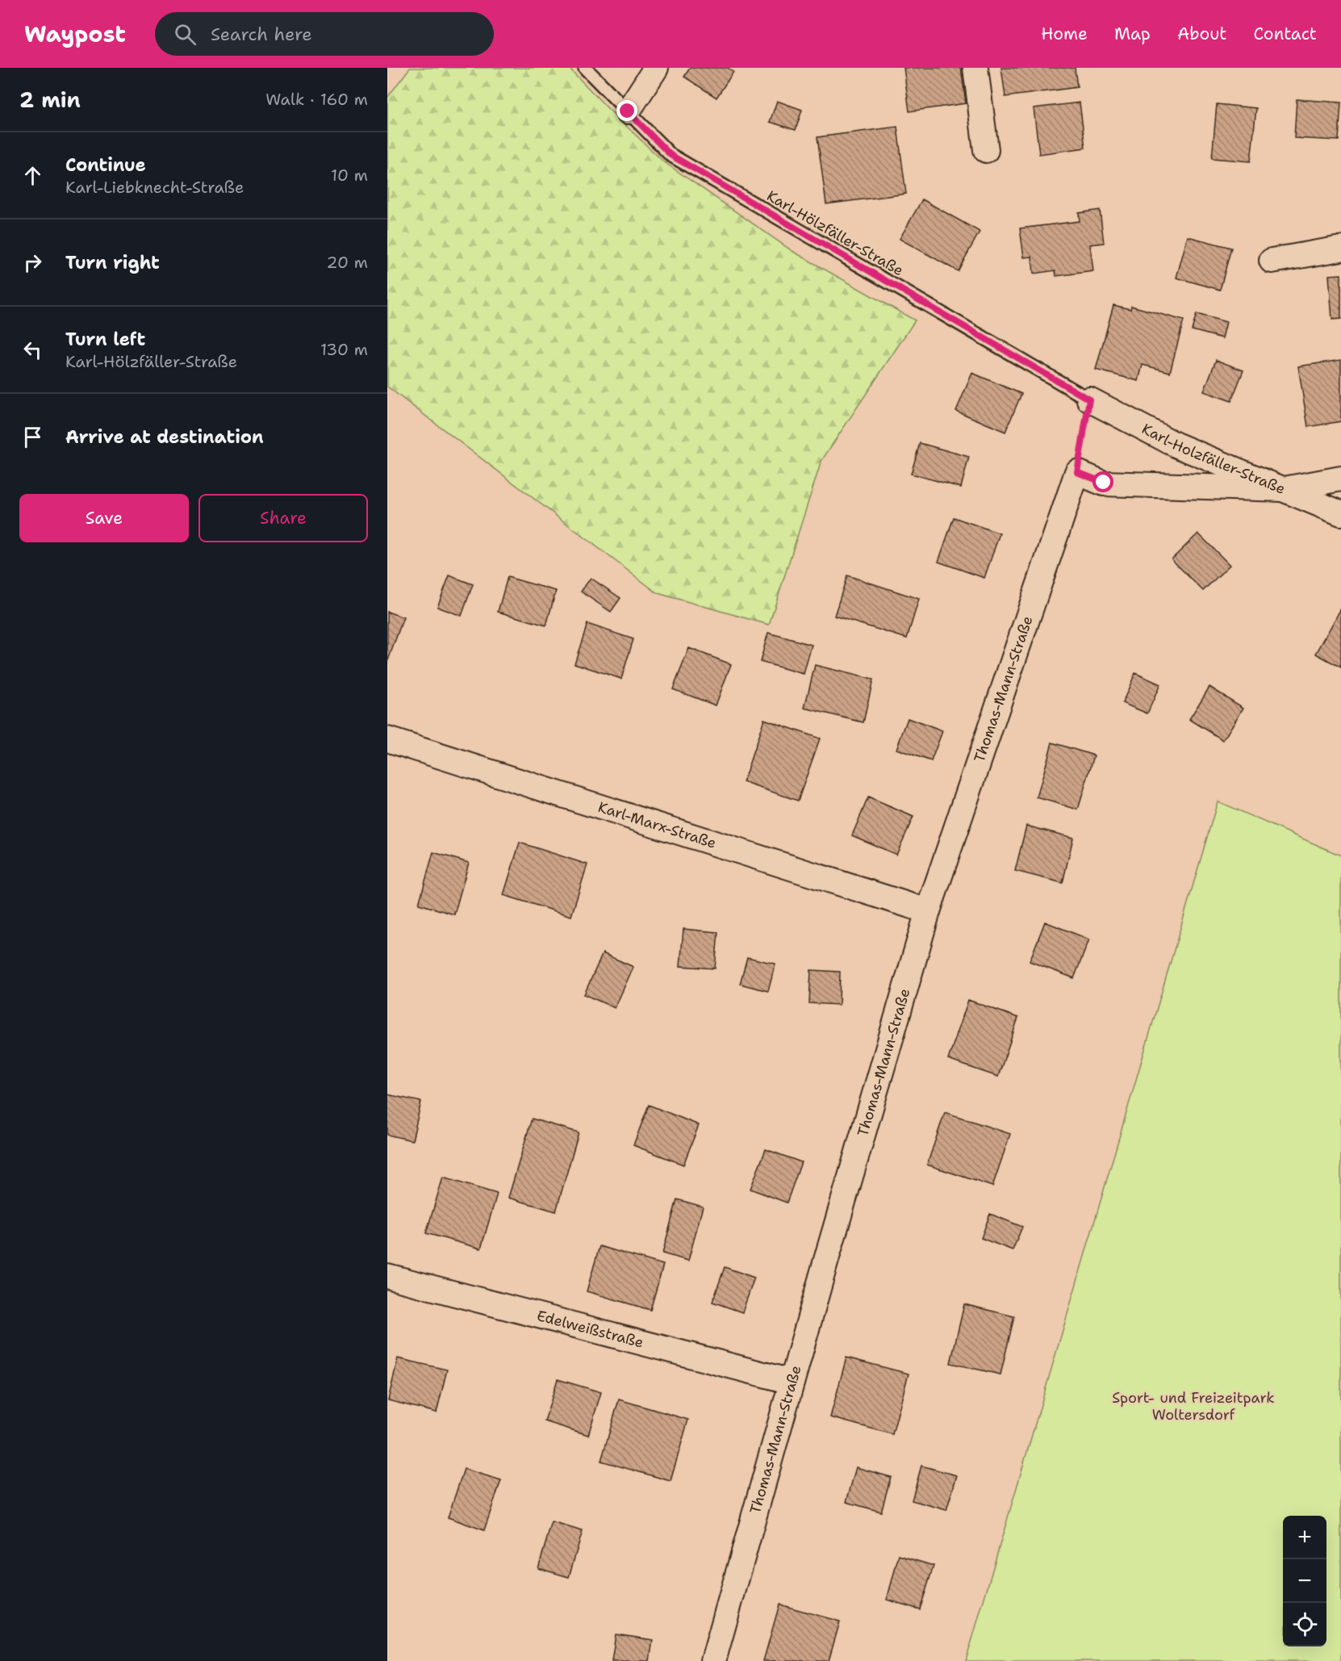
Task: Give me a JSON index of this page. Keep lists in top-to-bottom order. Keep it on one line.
{"streets":{"street":["Karl-Holzfäller-Straße","Thomas-Mann-Straße","Karl-Marx-Straße","Edelweißstraße"],"lane":["Karl-Hölzfäller-Straße"]},"crossings":[["Karl-Hölzfäller-Straße","Karl-Holzfäller-Straße"],["Thomas-Mann-Straße","Karl-Marx-Straße"],["Thomas-Mann-Straße","Edelweißstraße"]],"parks":["Sport- und Freizeitpark Woltersdorf"],"page":{"header":"Waypost","search":"Search here","nav":["Home","Map","About","Contact"],"heading":["2 min","Walk · 160 m"],"list":[["Continue","Karl-Liebknecht-Straße","10 m"],["Turn right","20 m"],["Turn left","Karl-Hölzfäller-Straße","130 m"],"Arrive at destination"],"buttons":["Save","Share"],"map_buttons":["+","−"]}}
